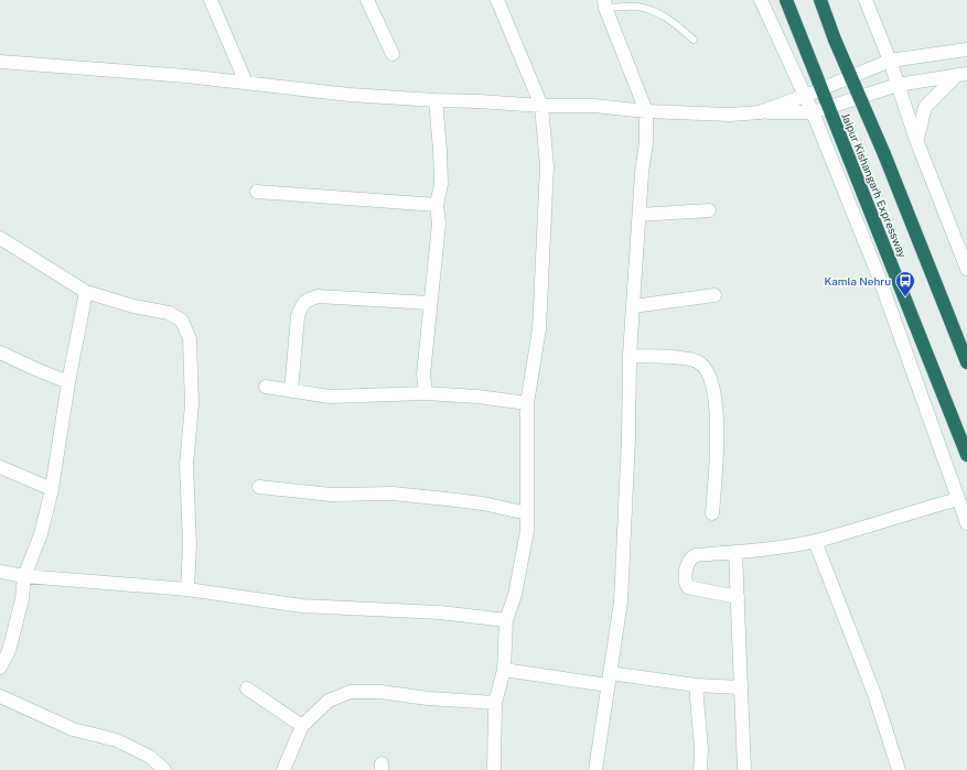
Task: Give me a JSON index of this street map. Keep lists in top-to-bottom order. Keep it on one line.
{"streets":{"highway":["Jaipur Kishangarh Expressway"]},"places":{"bus stop":["Kamla Nehru"]}}
